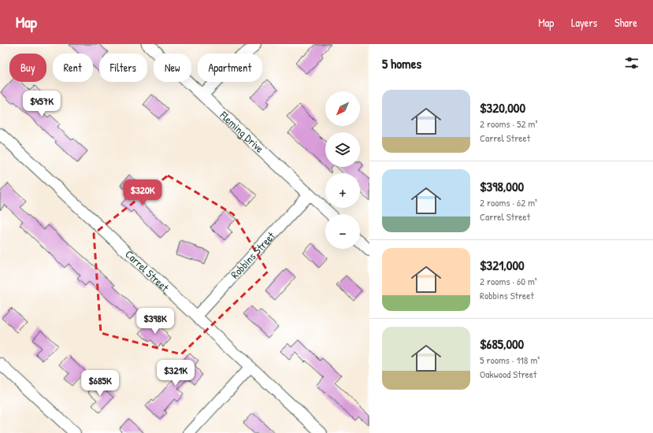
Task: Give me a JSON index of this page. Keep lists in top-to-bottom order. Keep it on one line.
{"streets":{"street":["Fleming Drive","Robbins Street","Carrel Street"]},"crossings":[["Fleming Drive","Robbins Street"],["Robbins Street","Carrel Street"]],"north":"bottom left","page":{"header":"Map","nav":["Map","Layers","Share"],"heading":"5 homes","chip":["Buy","Rent","Filters","New","Apartment"],"list":[{"name":"$320,000","note":"2 rooms · 52 m² · Carrel Street"},{"name":"$398,000","note":"2 rooms · 62 m² · Carrel Street"},{"name":"$321,000","note":"2 rooms · 60 m² · Robbins Street"},{"name":"$685,000","note":"5 rooms · 118 m² · Oakwood Street"}],"price":["$457K","$320K","$398K","$321K","$685K"],"map_buttons":["+","−"]}}
